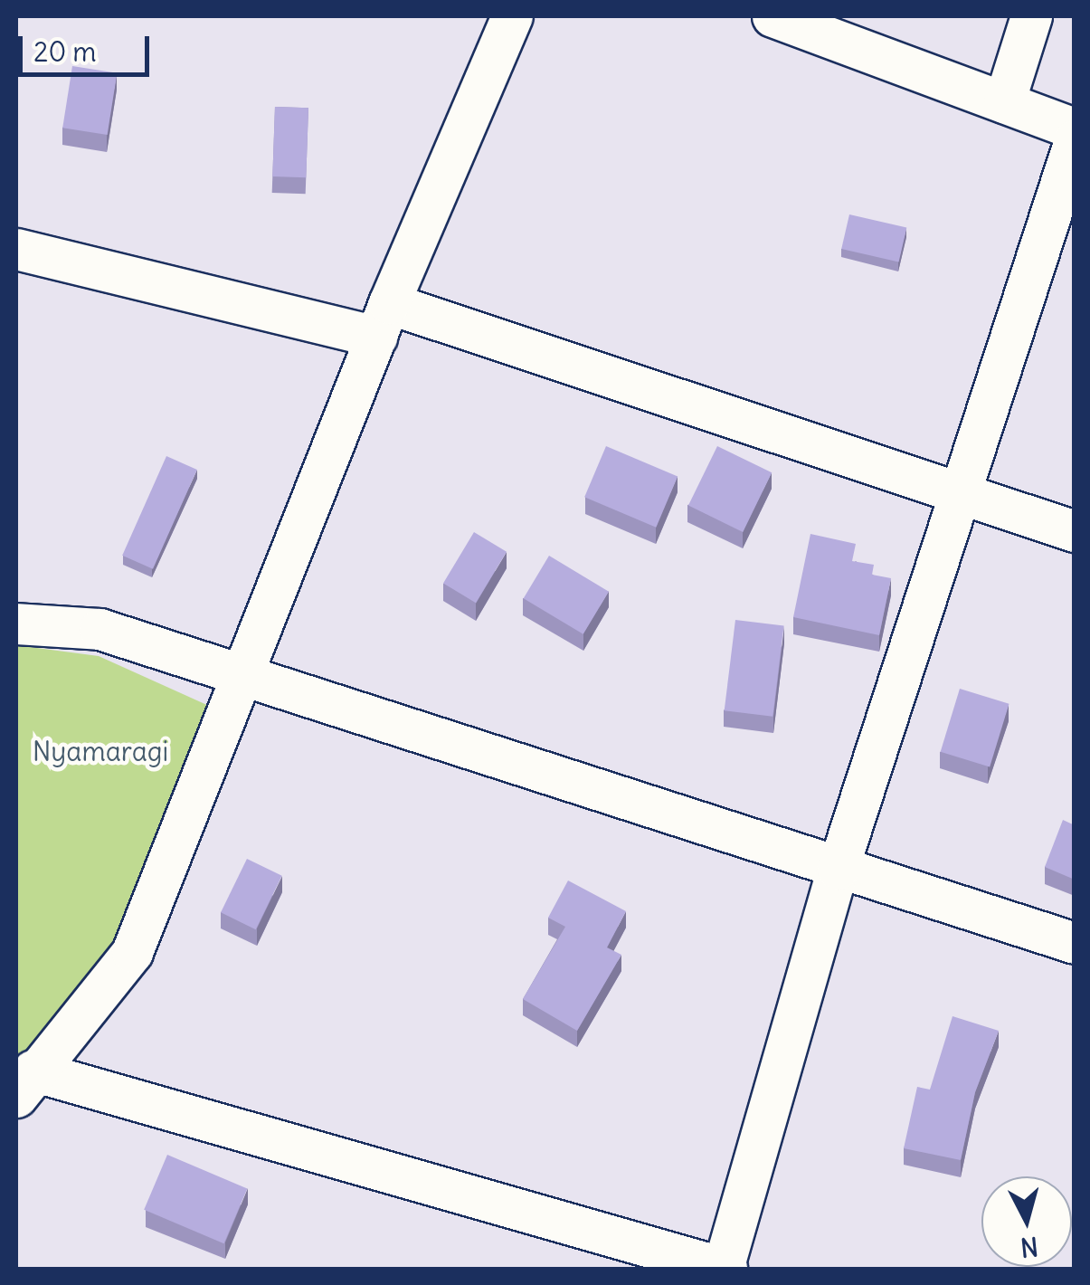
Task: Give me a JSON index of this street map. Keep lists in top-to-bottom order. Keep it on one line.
{"parks":["Nyamaragi"],"scale_bar":"20 m","north":"bottom"}
